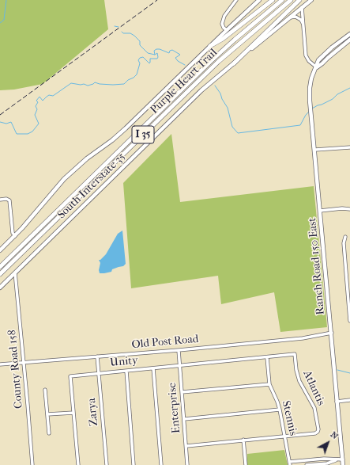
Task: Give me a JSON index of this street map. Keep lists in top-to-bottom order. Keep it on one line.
{"streets":{"highway":["Purple Heart Trail","I 35"],"main road":["South Interstate 35","Ranch Road 150 East"],"street":["Old Post Road","Unity","County Road 158","Atlantis","Enterprise","Zarya","Stennis"]},"crossings":[["South Interstate 35","County Road 158"],["Ranch Road 150 East","Old Post Road"],["Old Post Road","County Road 158"],["Old Post Road","Enterprise"],["Old Post Road","Zarya"],["Unity","Atlantis"],["Unity","Enterprise"],["Unity","Zarya"],["Atlantis","Enterprise"],["Atlantis","Stennis"]],"north":"top right"}
